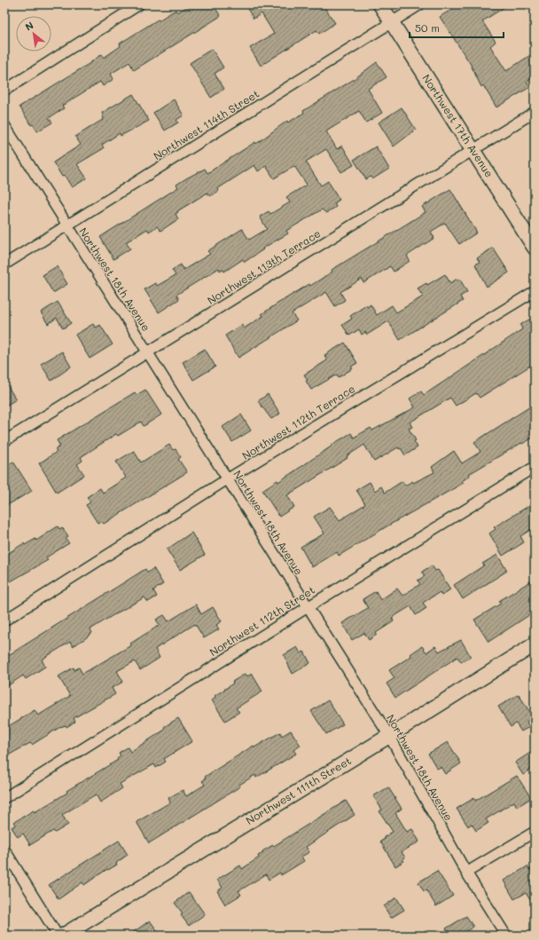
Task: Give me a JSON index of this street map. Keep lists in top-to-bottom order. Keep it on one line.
{"streets":{"street":["Northwest 114th Street","Northwest 17th Avenue","Northwest 113th Terrace","Northwest 18th Avenue","Northwest 112th Terrace","Northwest 112th Street","Northwest 111th Street"]},"crossings":[["Northwest 114th Street","Northwest 17th Avenue"],["Northwest 114th Street","Northwest 18th Avenue"],["Northwest 17th Avenue","Northwest 113th Terrace"],["Northwest 113th Terrace","Northwest 18th Avenue"],["Northwest 18th Avenue","Northwest 112th Terrace"],["Northwest 18th Avenue","Northwest 112th Street"],["Northwest 18th Avenue","Northwest 111th Street"]],"scale_bar":"50 m","north":"top left"}
